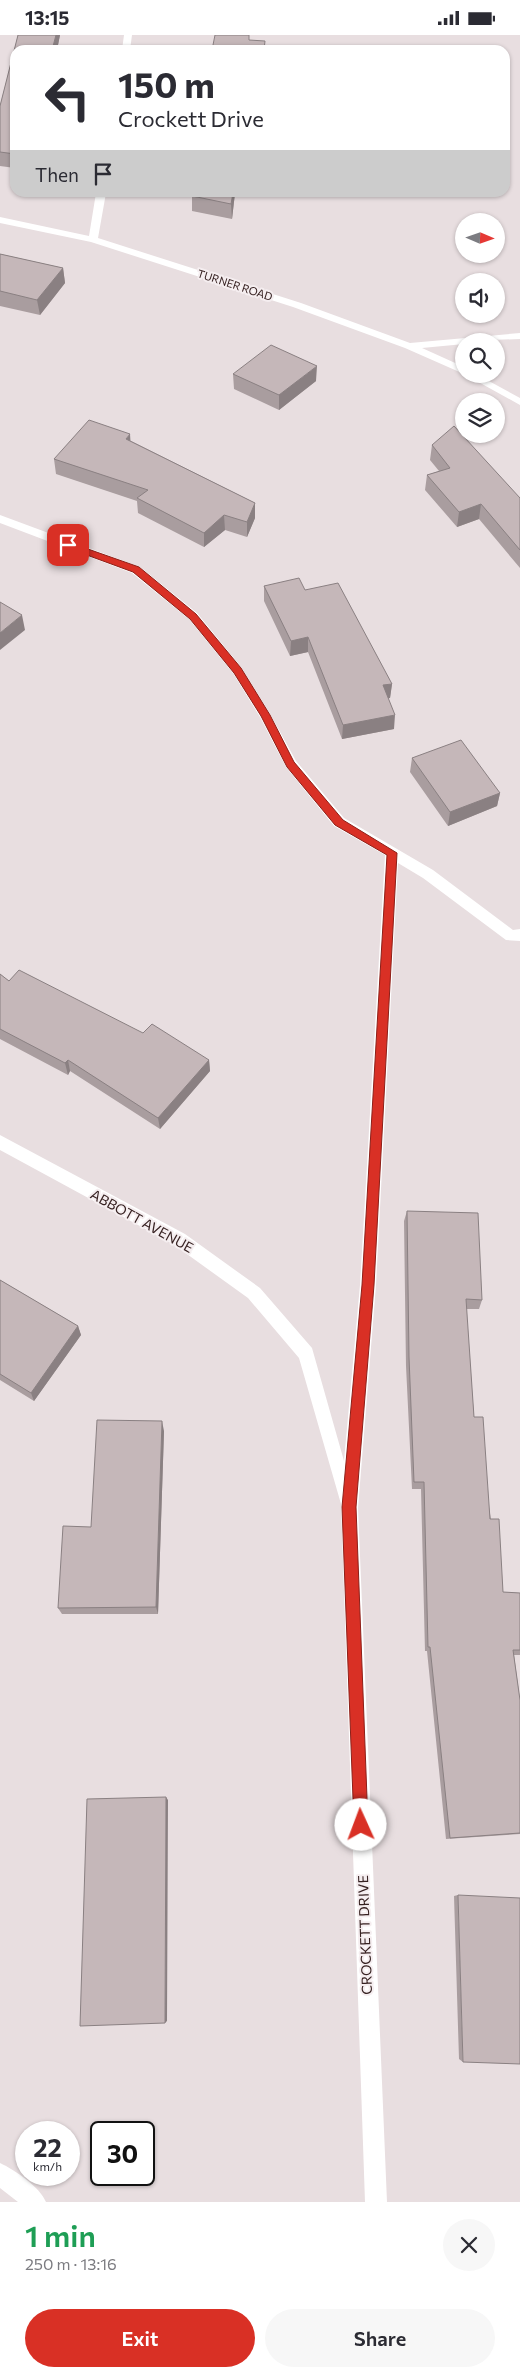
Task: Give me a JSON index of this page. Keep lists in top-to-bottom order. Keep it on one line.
{"streets":{"street":["TURNER ROAD","ABBOTT AVENUE","CROCKETT DRIVE"]},"crossings":[["ABBOTT AVENUE","CROCKETT DRIVE"]],"north":"right","page":{"status":"13:15","turn":["150 m","Crockett Drive"],"then":"Then","speed":"22 km/h","limit":"30","heading":["1 min","250 m · 13:16"],"buttons":["Exit","Share"]}}
